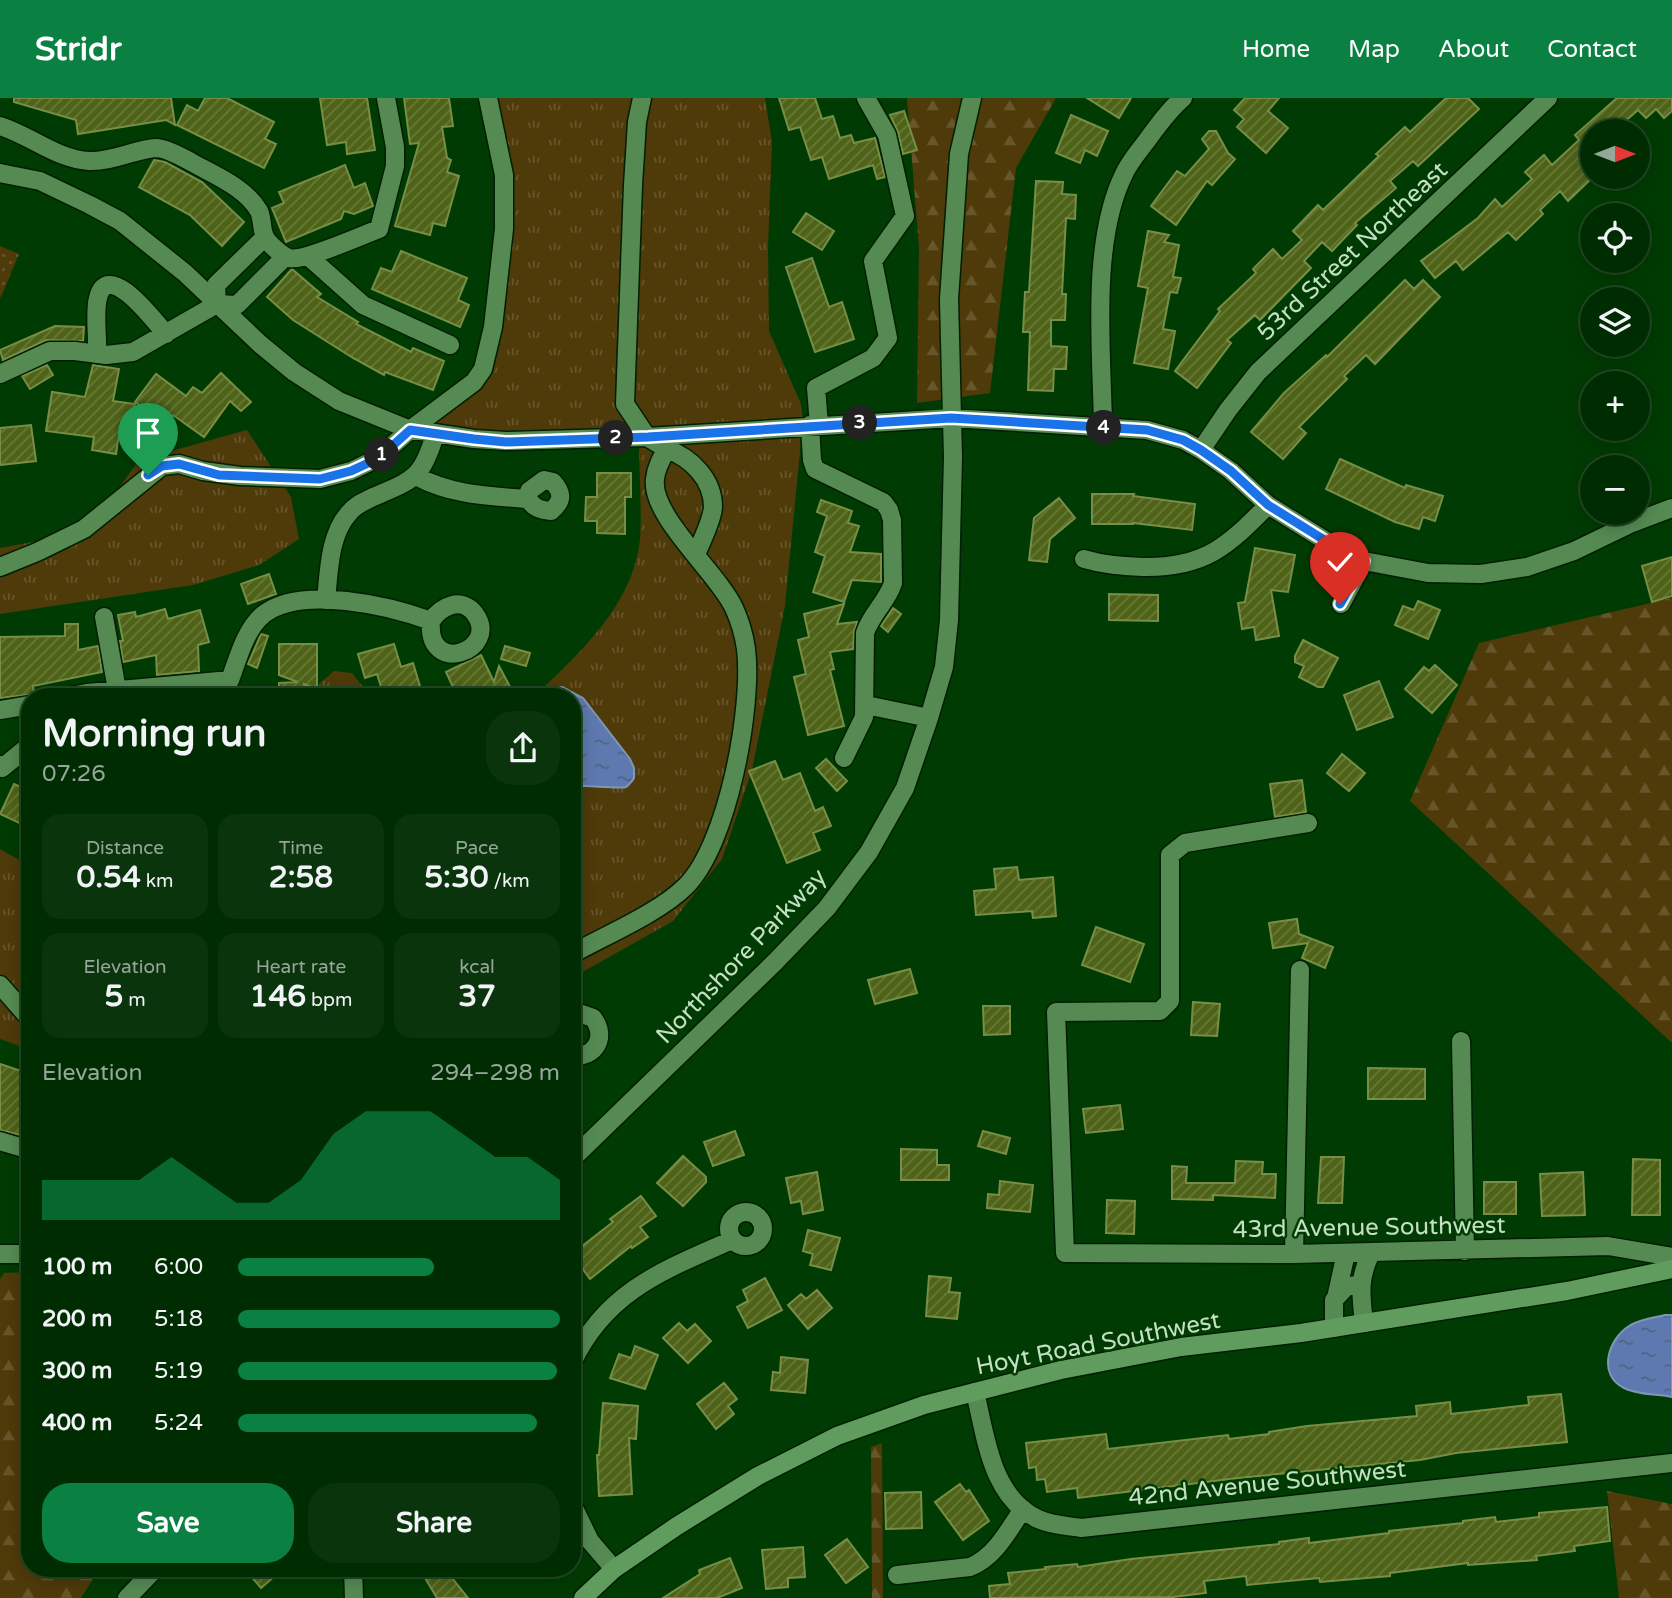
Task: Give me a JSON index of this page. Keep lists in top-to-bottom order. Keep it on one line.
{"streets":{"main road":["Hoyt Road Southwest"],"street":["53rd Street Northeast","Northshore Parkway","43rd Avenue Southwest","42nd Avenue Southwest"]},"north":"right","page":{"header":"Stridr","nav":["Home","Map","About","Contact"],"map_buttons":["+","−"],"pins":["3","4","2","1"],"heading":["Morning run","07:26"],"stats":[["Distance","0.54 km"],["Time","2:58"],["Pace","5:30 /km"],["Elevation","5 m"],["Heart rate","146 bpm"],["kcal","37"]],"chart":["Elevation","294–298 m"],"list":[{"name":"100 m","note":"6:00"},{"name":"200 m","note":"5:18"},{"name":"300 m","note":"5:19"},{"name":"400 m","note":"5:24"}],"buttons":["Save","Share"]}}
